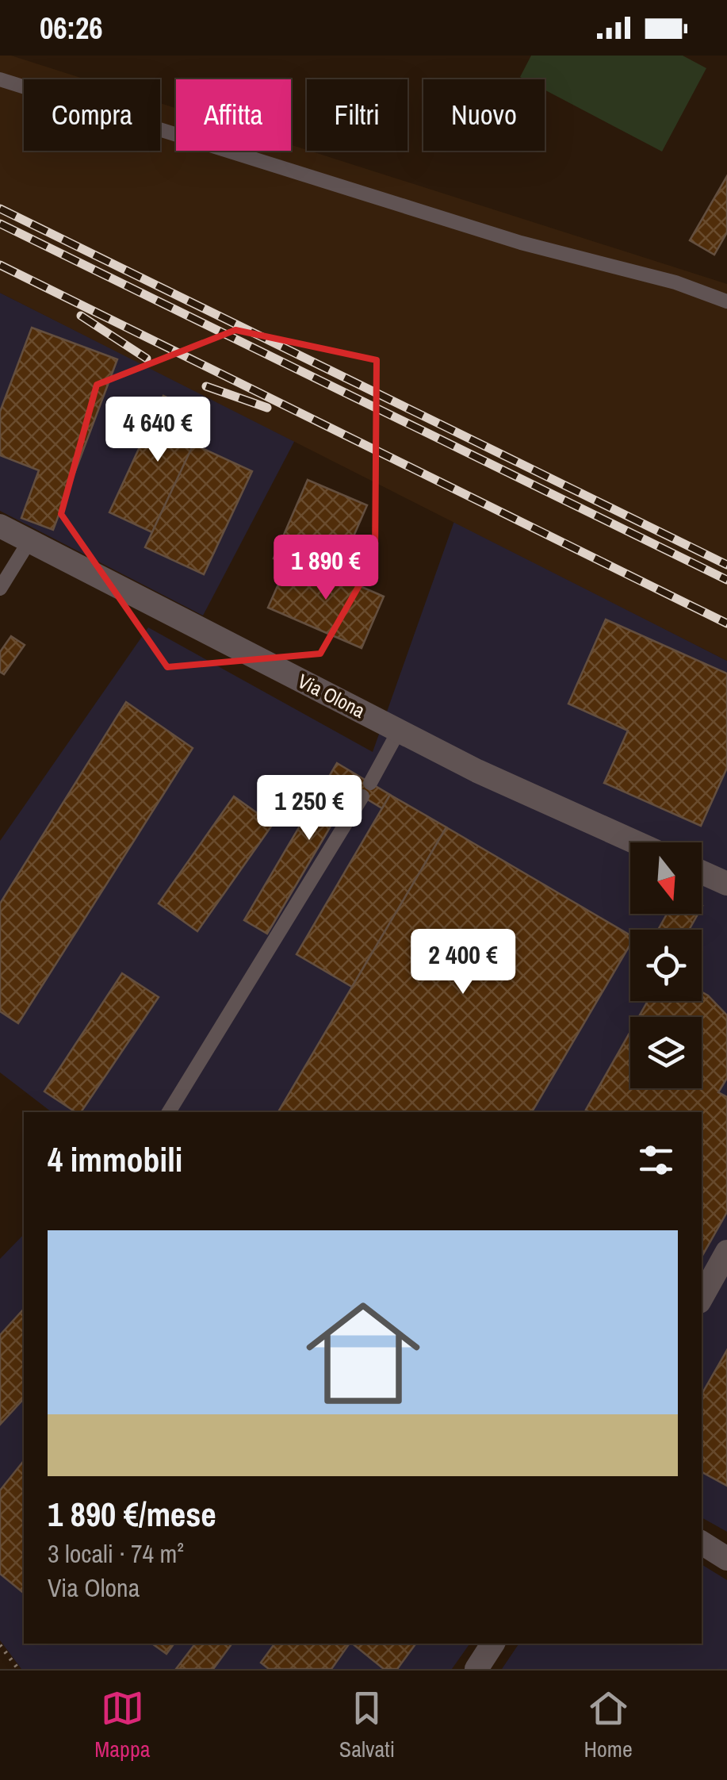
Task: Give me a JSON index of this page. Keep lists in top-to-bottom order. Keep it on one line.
{"streets":{"street":["Via Olona"]},"north":"bottom","page":{"status":"06:26","chip":["Compra","Affitta","Filtri","Nuovo"],"price":["4 640 €","1 890 €","1 250 €","2 400 €"],"heading":"4 immobili","list":[{"name":"1 890 €/mese","note":"3 locali · 74 m² · Via Olona"}],"tabs":["Mappa","Salvati","Home"]}}
